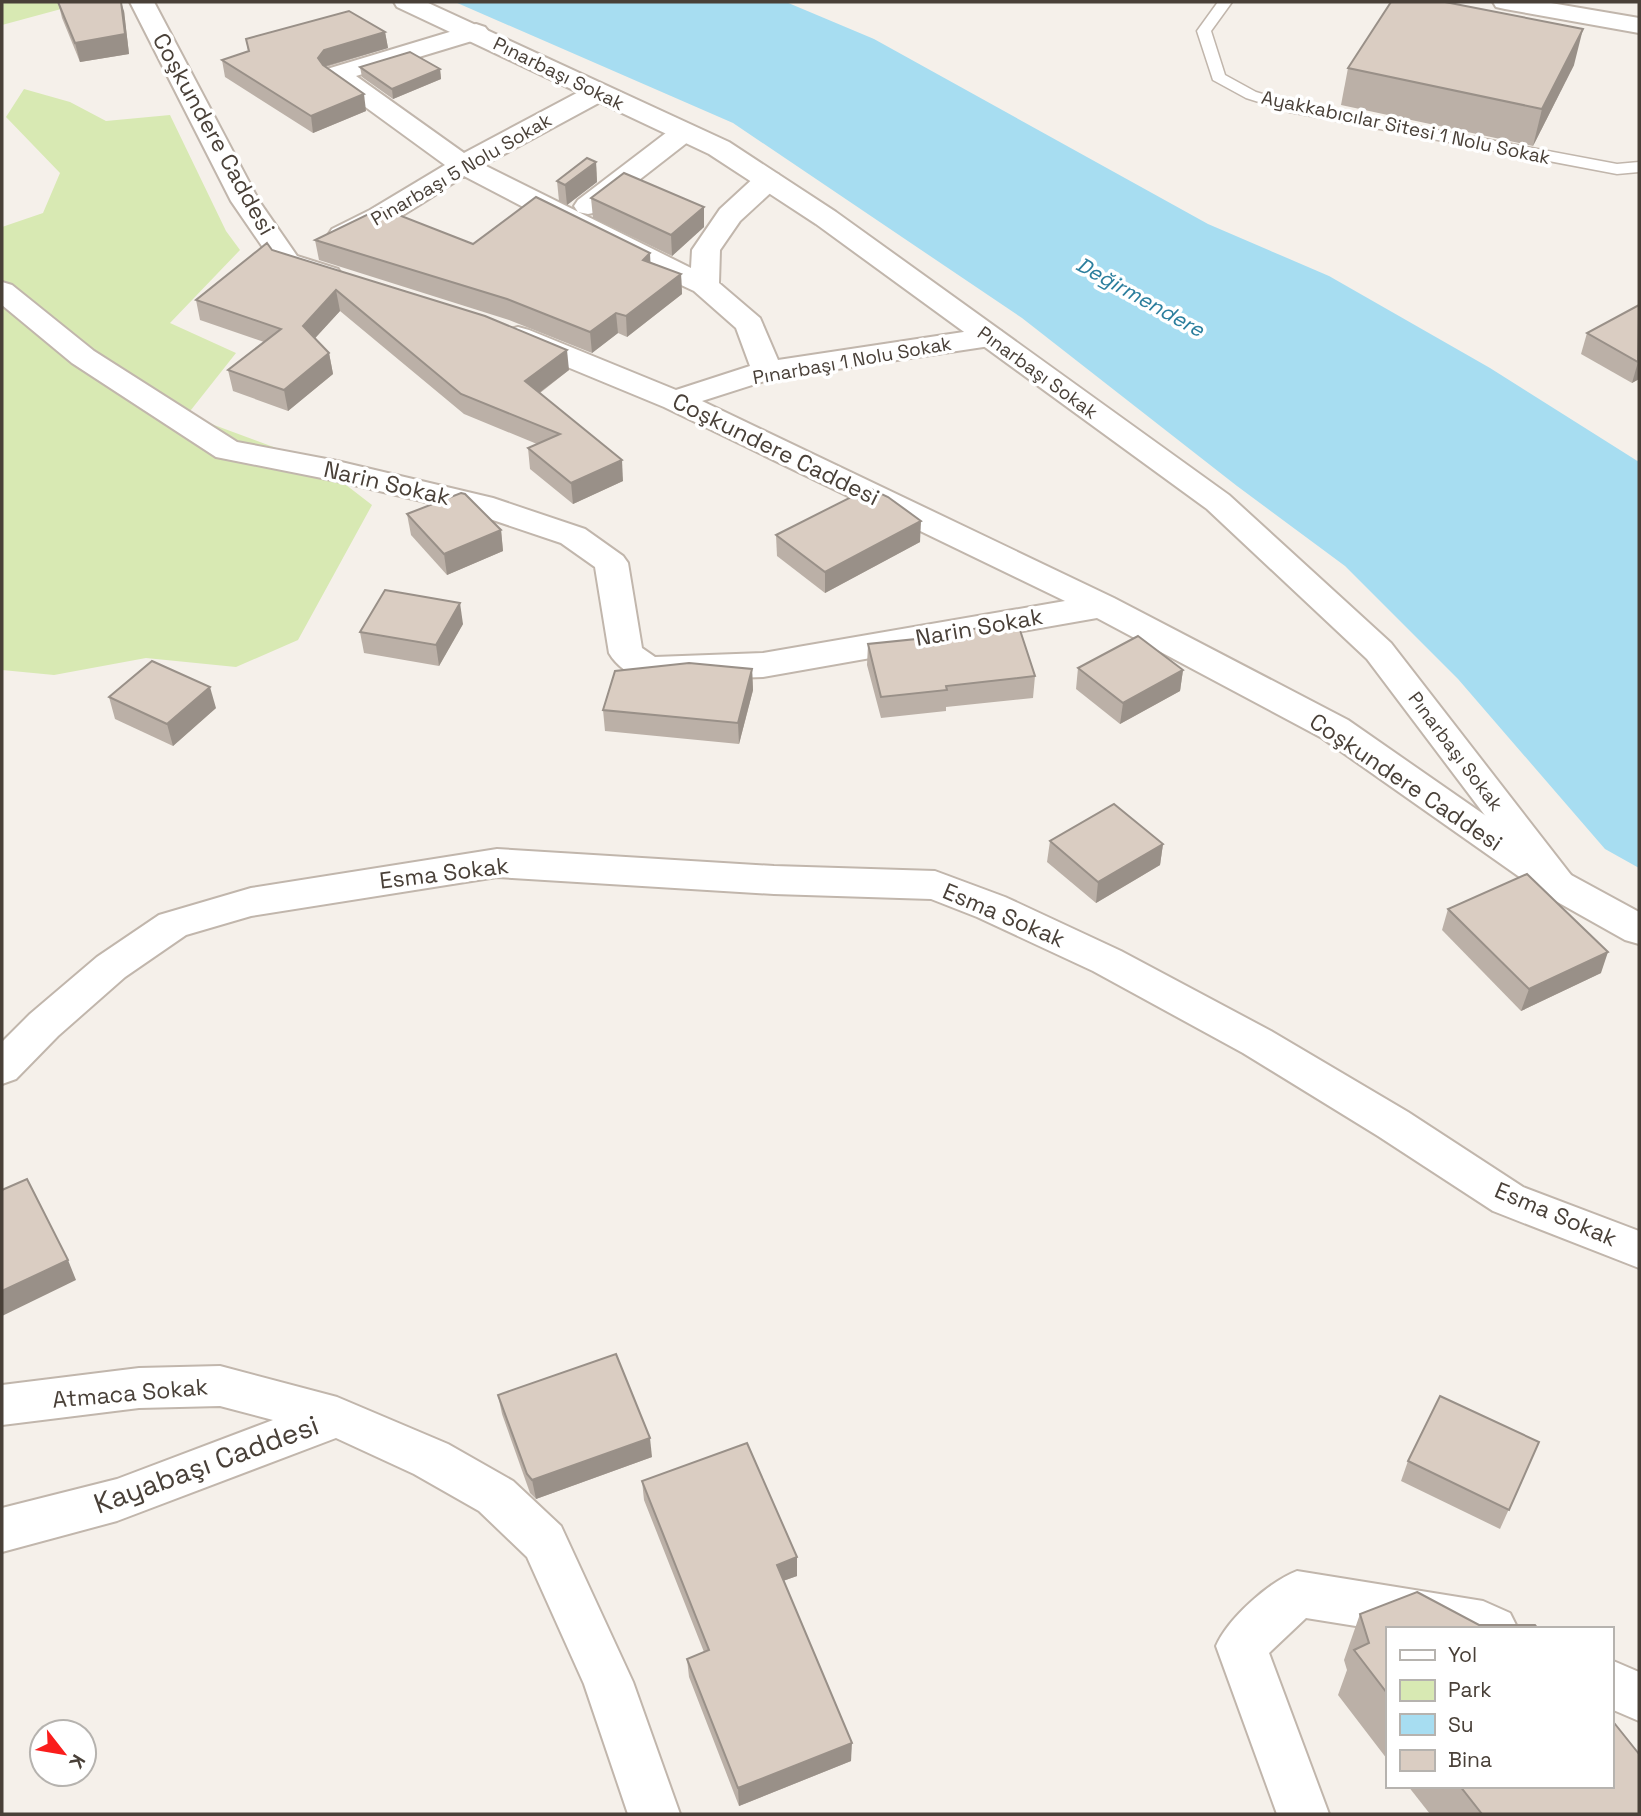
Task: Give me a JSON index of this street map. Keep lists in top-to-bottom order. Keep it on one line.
{"streets":{"street":["Pınarbaşı Sokak","Coşkundere Caddesi","Pınarbaşı 5 Nolu Sokak","Pınarbaşı 1 Nolu Sokak","Narin Sokak","Esma Sokak","Atmaca Sokak","Kayabaşı Caddesi"],"lane":["Ayakkabıcılar Sitesi 1 Nolu Sokak"]},"crossings":[["Pınarbaşı Sokak","Coşkundere Caddesi"],["Pınarbaşı Sokak","Pınarbaşı 5 Nolu Sokak"],["Pınarbaşı Sokak","Pınarbaşı 1 Nolu Sokak"],["Coşkundere Caddesi","Pınarbaşı 5 Nolu Sokak"],["Coşkundere Caddesi","Pınarbaşı 1 Nolu Sokak"],["Coşkundere Caddesi","Narin Sokak"],["Atmaca Sokak","Kayabaşı Caddesi"]],"water":["Değirmendere"],"legend":["Yol","Park","Su","Bina"],"north":"bottom right"}
